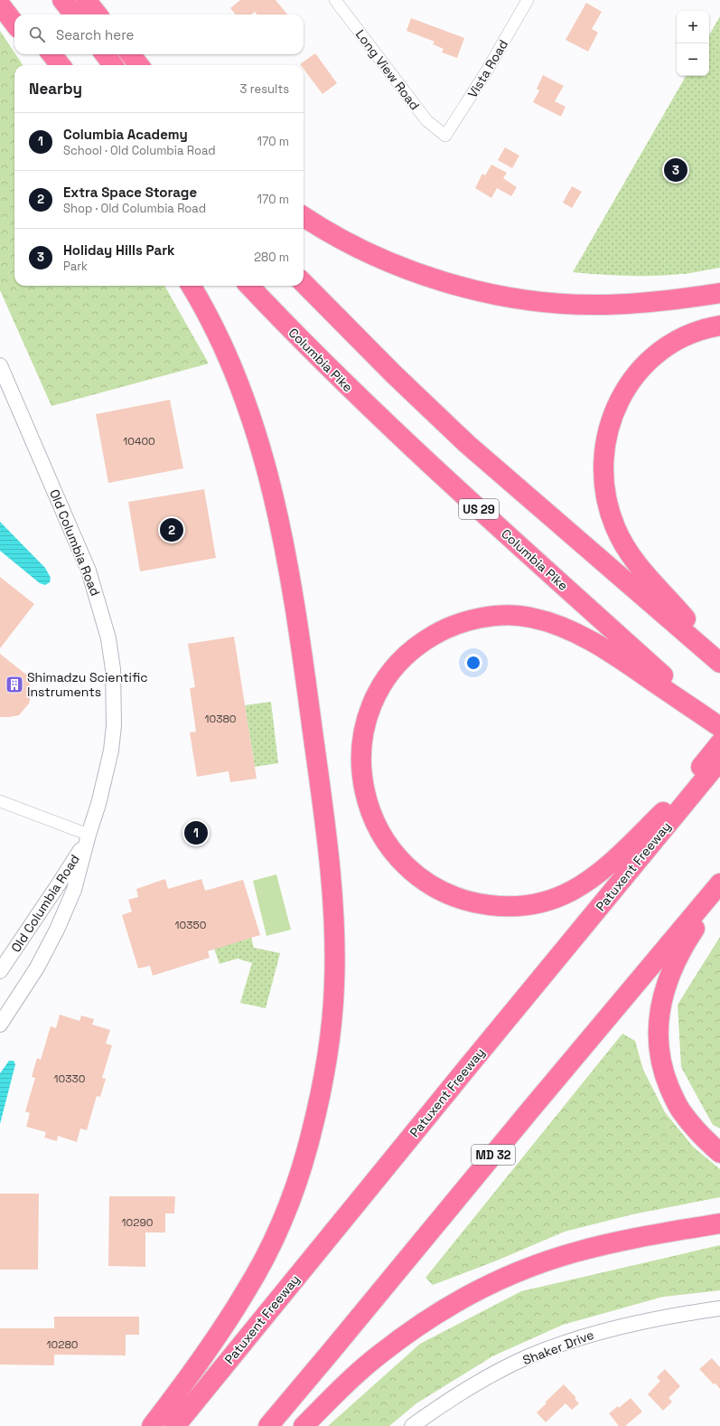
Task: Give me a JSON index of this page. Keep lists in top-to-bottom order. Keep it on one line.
{"streets":{"highway":["Columbia Pike","US 29","Patuxent Freeway","MD 32"],"street":["Vista Road","Long View Road","Old Columbia Road","Shaker Drive"]},"crossings":[["Vista Road","Long View Road"]],"places":{"building":["Shimadzu Scientific Instruments"]},"house_numbers":["10400","10380","10350","10330","10290","10280"],"page":{"map_buttons":["+","−"],"search":"Search here","heading":["Nearby","3 results"],"list":[{"mark":"1","name":"Columbia Academy","note":"School · Old Columbia Road","value":"170 m"},{"mark":"2","name":"Extra Space Storage","note":"Shop · Old Columbia Road","value":"170 m"},{"mark":"3","name":"Holiday Hills Park","note":"Park","value":"280 m"}],"pins":["3","2","1"]}}
